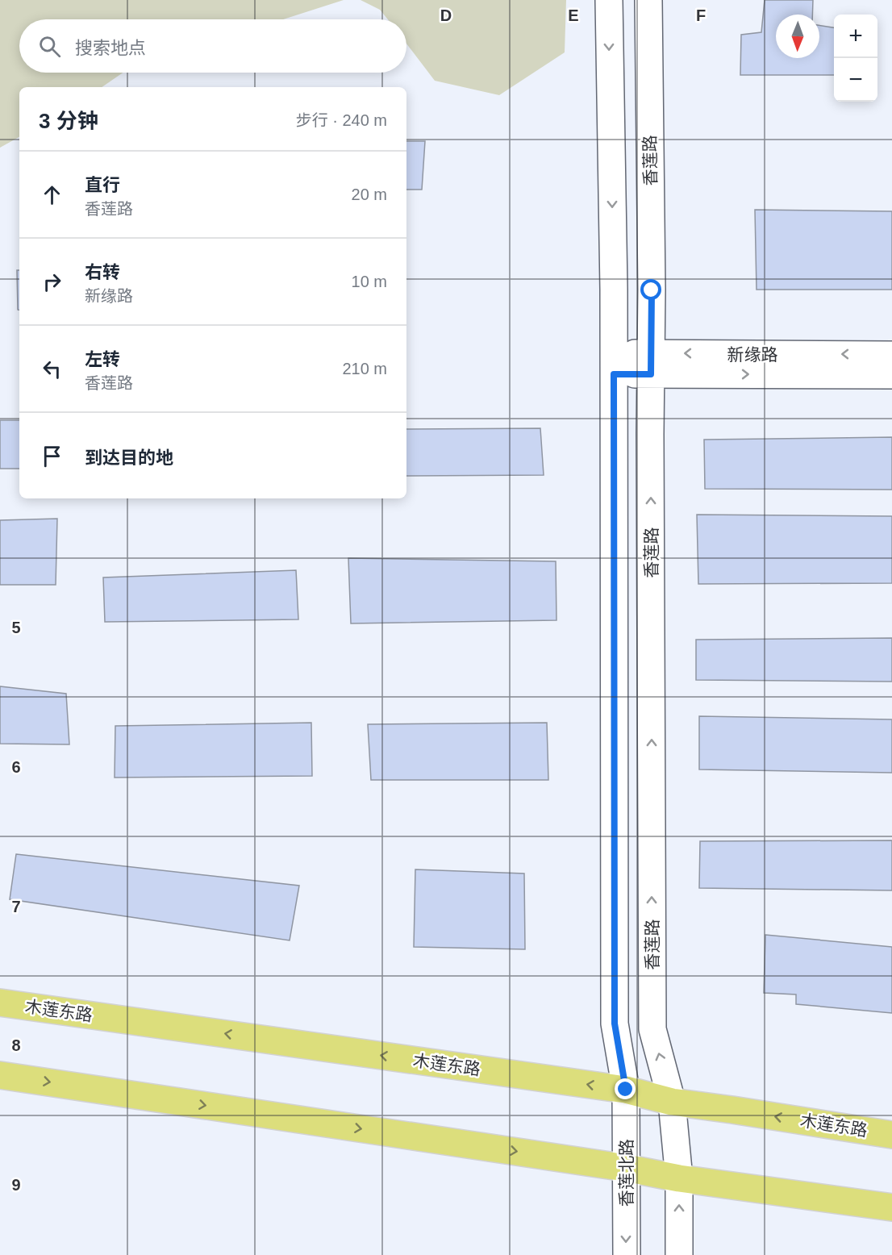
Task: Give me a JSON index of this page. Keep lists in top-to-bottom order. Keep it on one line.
{"streets":{"main road":["香莲路","新缘路","木莲东路","香莲北路"]},"crossings":[["香莲路","新缘路"],["香莲路","木莲东路"],["木莲东路","香莲北路"]],"north":"bottom","page":{"map_buttons":["+","−"],"search":"搜索地点","heading":["3 分钟","步行 · 240 m"],"list":[["直行","香莲路","20 m"],["右转","新缘路","10 m"],["左转","香莲路","210 m"],"到达目的地"]},"grid":{"columns":["D","E","F"],"rows":["5","6","7","8","9"]}}
